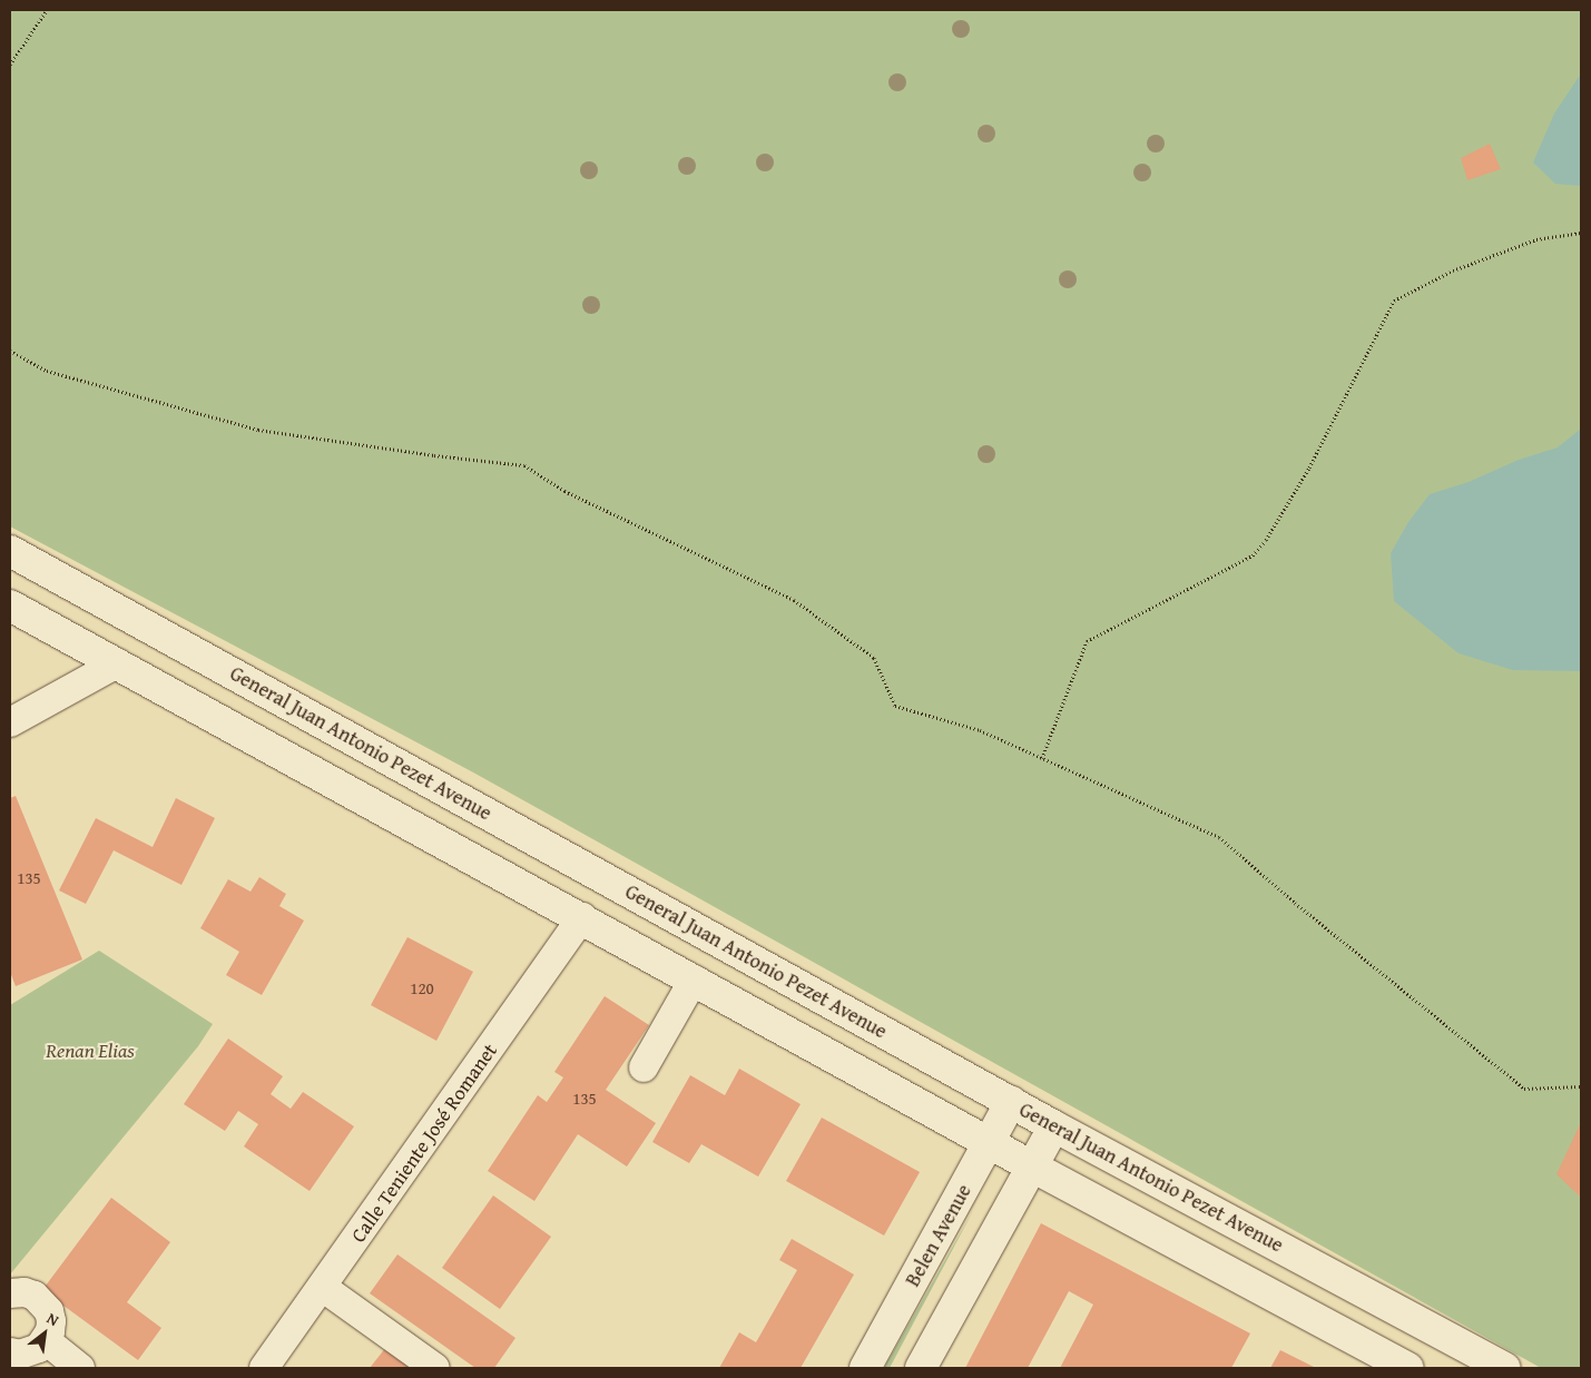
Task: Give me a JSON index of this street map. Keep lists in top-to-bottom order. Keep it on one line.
{"streets":{"street":["General Juan Antonio Pezet Avenue","Calle Teniente José Romanet","Belen Avenue"]},"crossings":[["General Juan Antonio Pezet Avenue","Belen Avenue"]],"parks":["Renan Elias"],"house_numbers":["135","120","135"],"north":"top right"}
